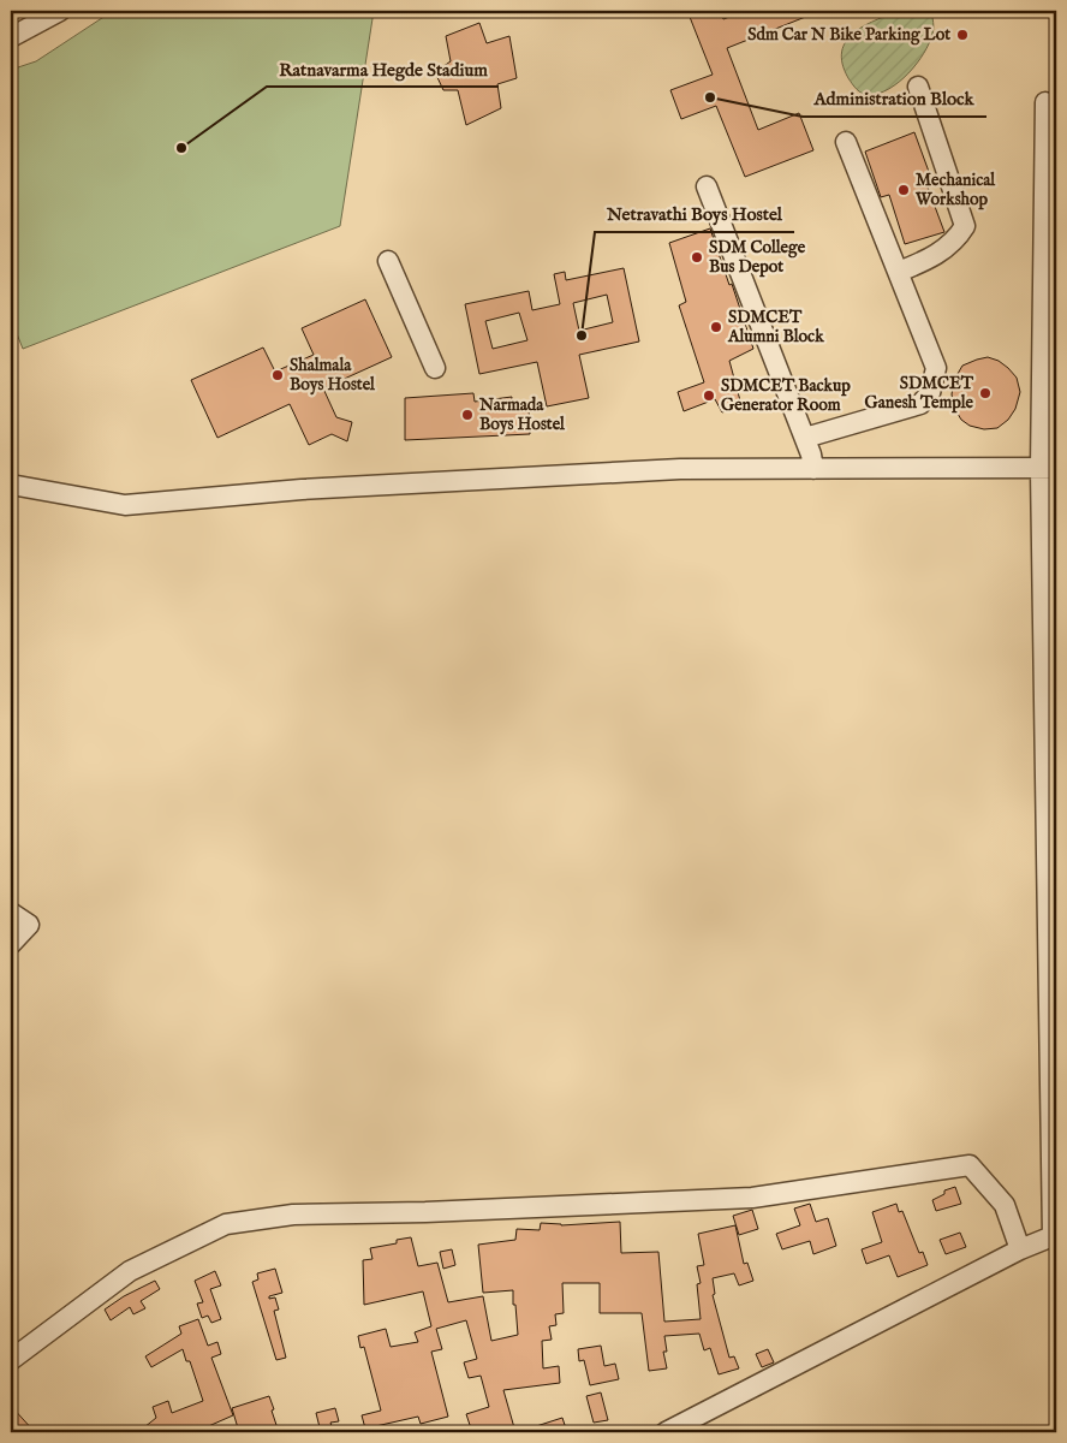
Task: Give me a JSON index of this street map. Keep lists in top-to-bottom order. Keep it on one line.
{"places":["Sdm Car N Bike Parking Lot","Administration Block","Ratnavarma Hegde Stadium","Mechanical Workshop","SDM College Bus Depot","SDMCET Alumni Block","Netravathi Boys Hostel","Shalmala Boys Hostel","SDMCET Ganesh Temple","SDMCET Backup Generator Room","Narmada Boys Hostel"]}
